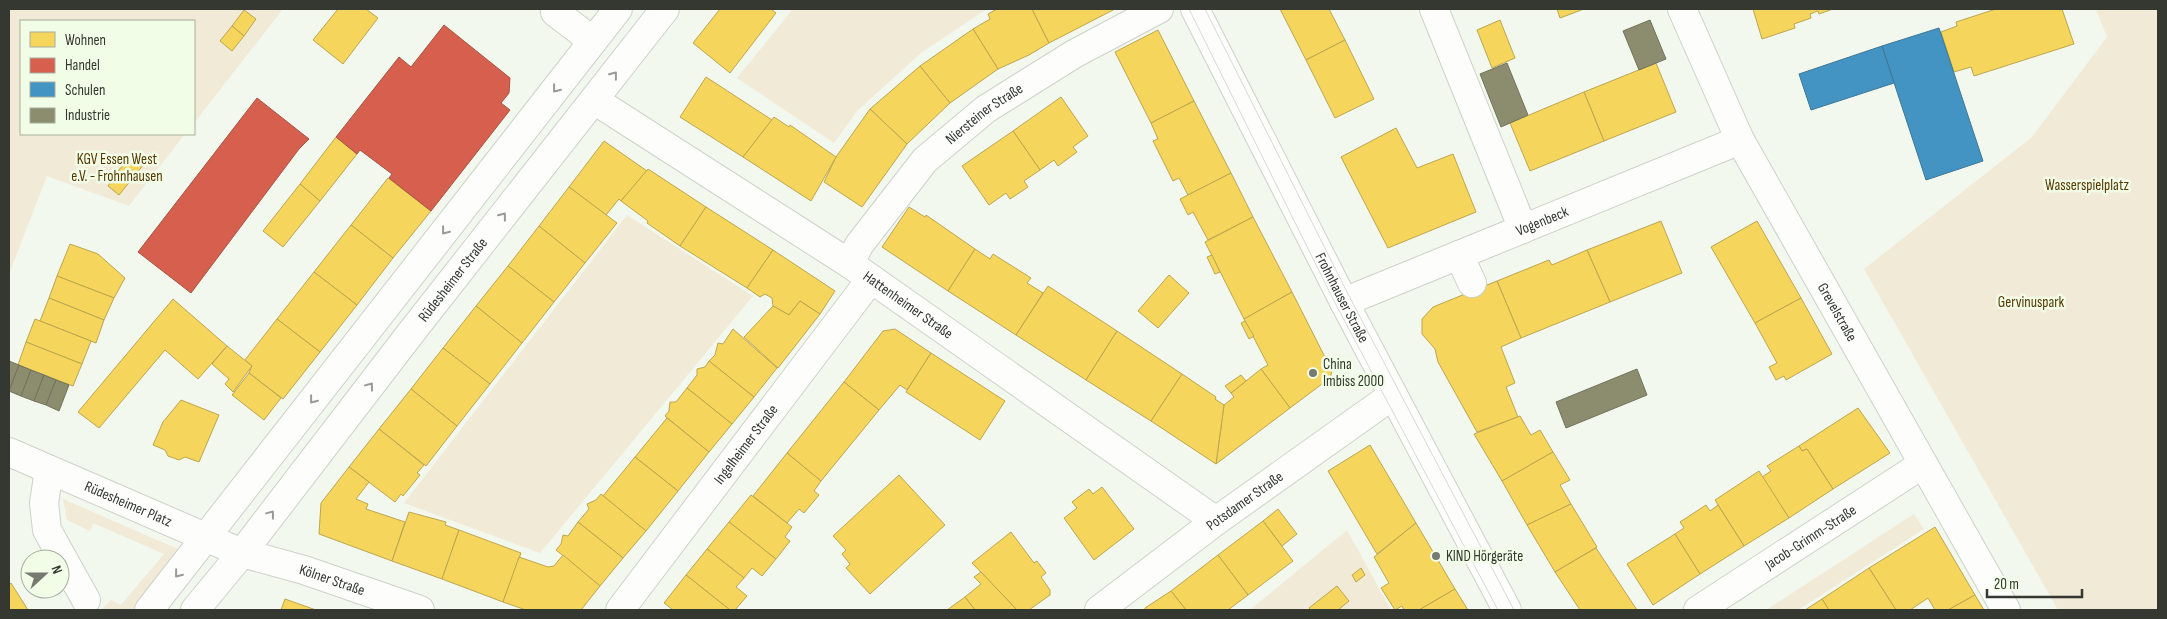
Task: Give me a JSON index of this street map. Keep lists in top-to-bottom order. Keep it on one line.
{"streets":{"street":["Niersteiner Straße","Vogenbeck","Rüdesheimer Straße","Frohnhauser Straße","Hattenheimer Straße","Grevelstraße","Ingelheimer Straße","Potsdamer Straße","Rüdesheimer Platz","Jacob-Grimm-Straße","Kölner Straße"]},"crossings":[["Niersteiner Straße","Hattenheimer Straße"],["Niersteiner Straße","Ingelheimer Straße"],["Vogenbeck","Frohnhauser Straße"],["Vogenbeck","Grevelstraße"],["Rüdesheimer Straße","Hattenheimer Straße"],["Rüdesheimer Straße","Rüdesheimer Platz"],["Rüdesheimer Straße","Kölner Straße"],["Frohnhauser Straße","Potsdamer Straße"],["Hattenheimer Straße","Ingelheimer Straße"],["Hattenheimer Straße","Potsdamer Straße"],["Grevelstraße","Jacob-Grimm-Straße"],["Rüdesheimer Platz","Kölner Straße"]],"parks":["KGV Essen West e.V. - Frohnhausen","Wasserspielplatz","Gervinuspark"],"places":["China Imbiss 2000","KIND Hörgeräte"],"legend":["Wohnen","Handel","Schulen","Industrie"],"scale_bar":"20 m","north":"right"}
